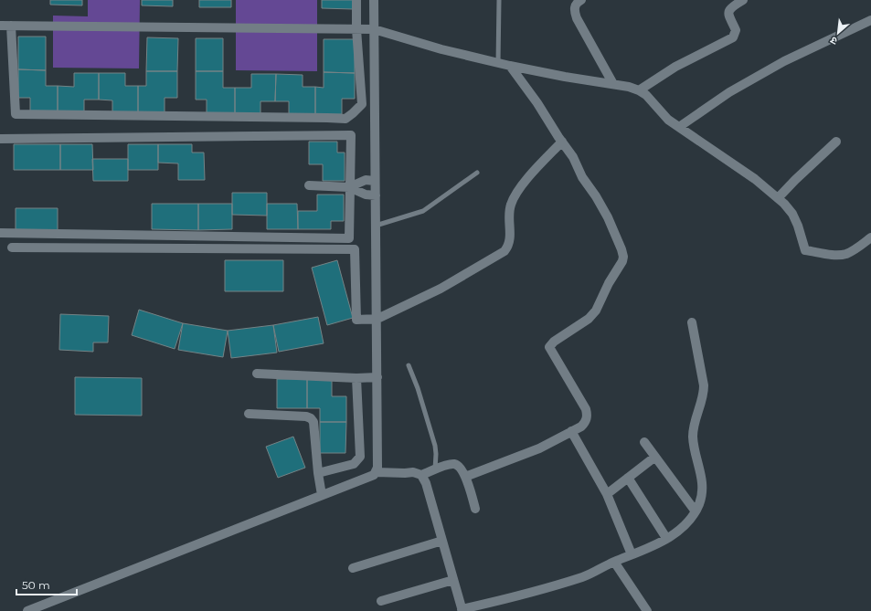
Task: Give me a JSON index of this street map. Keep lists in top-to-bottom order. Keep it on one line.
{"scale_bar":"50 m","north":"bottom left"}
